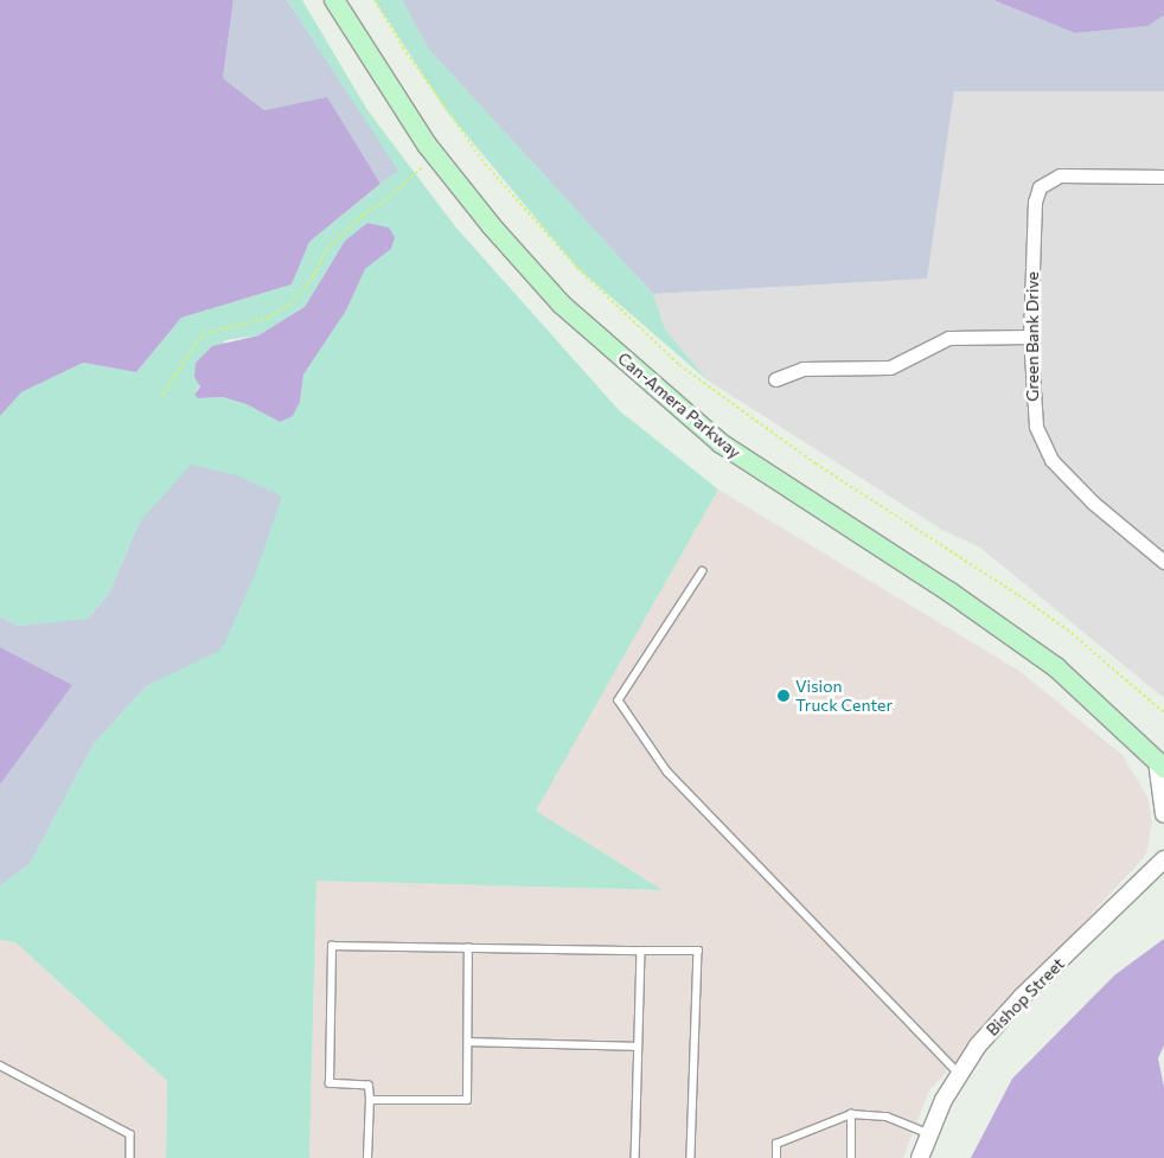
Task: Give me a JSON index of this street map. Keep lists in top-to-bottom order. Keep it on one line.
{"streets":{"main road":["Can-Amera Parkway"],"street":["Green Bank Drive","Bishop Street"]},"places":["Vision Truck Center"]}
